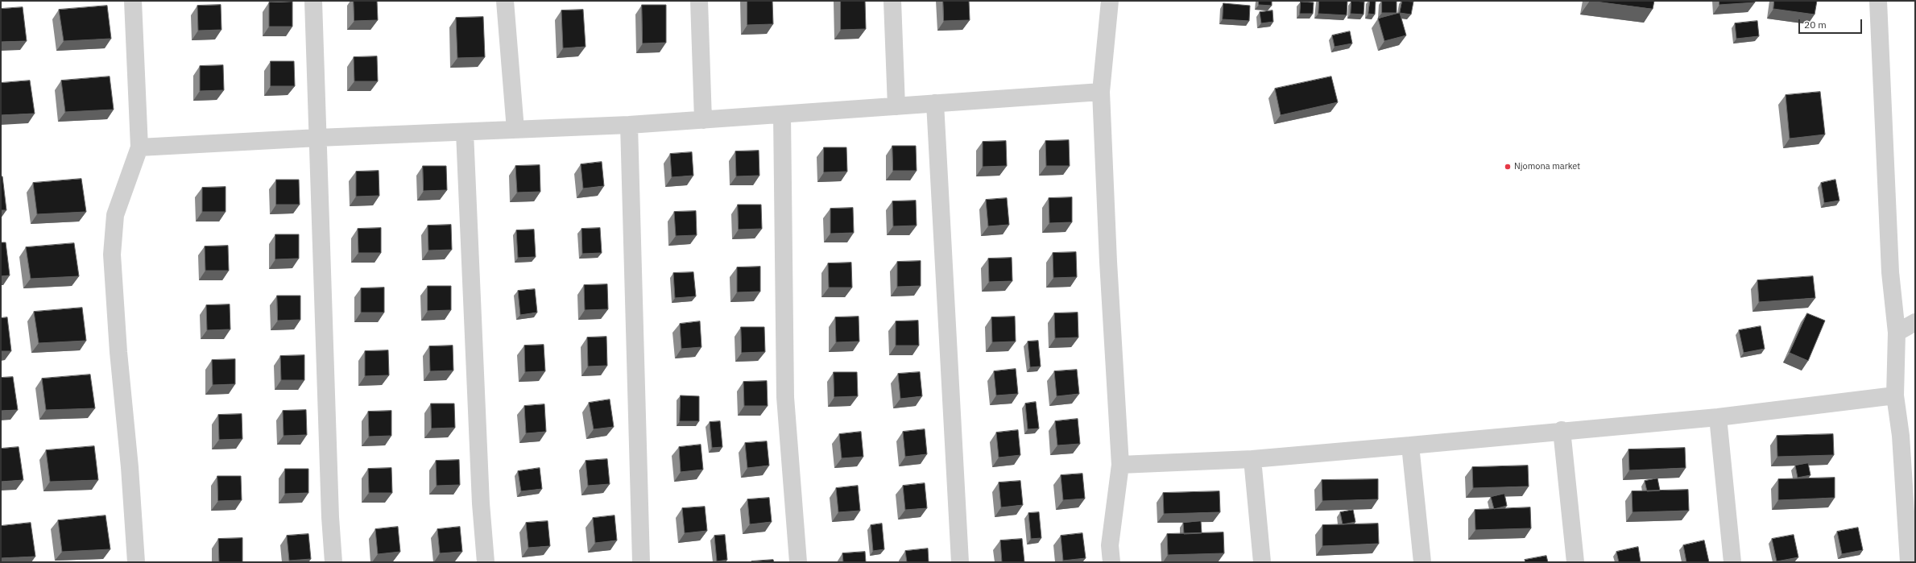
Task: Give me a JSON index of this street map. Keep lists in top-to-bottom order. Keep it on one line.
{"places":["Njomona market"],"scale_bar":"20 m"}
